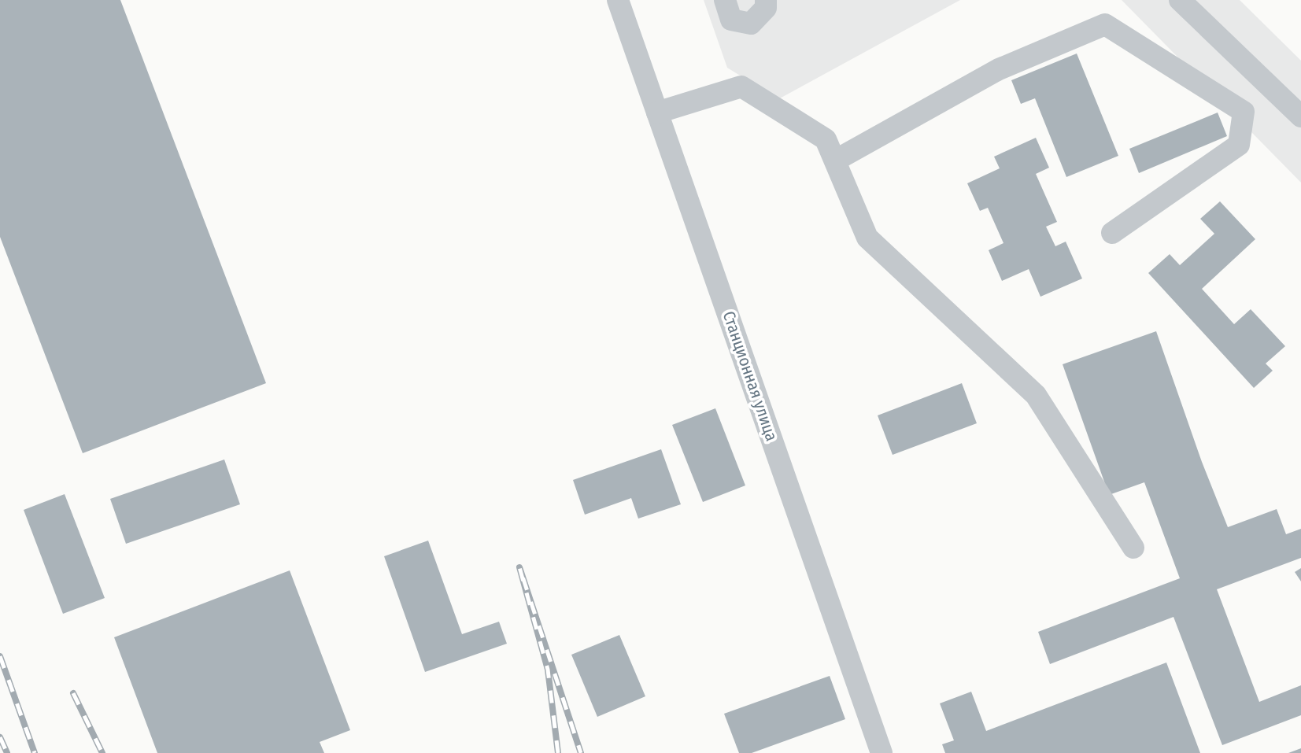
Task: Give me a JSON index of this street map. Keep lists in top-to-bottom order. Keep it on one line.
{"streets":{"street":["Станционная улица"]}}
